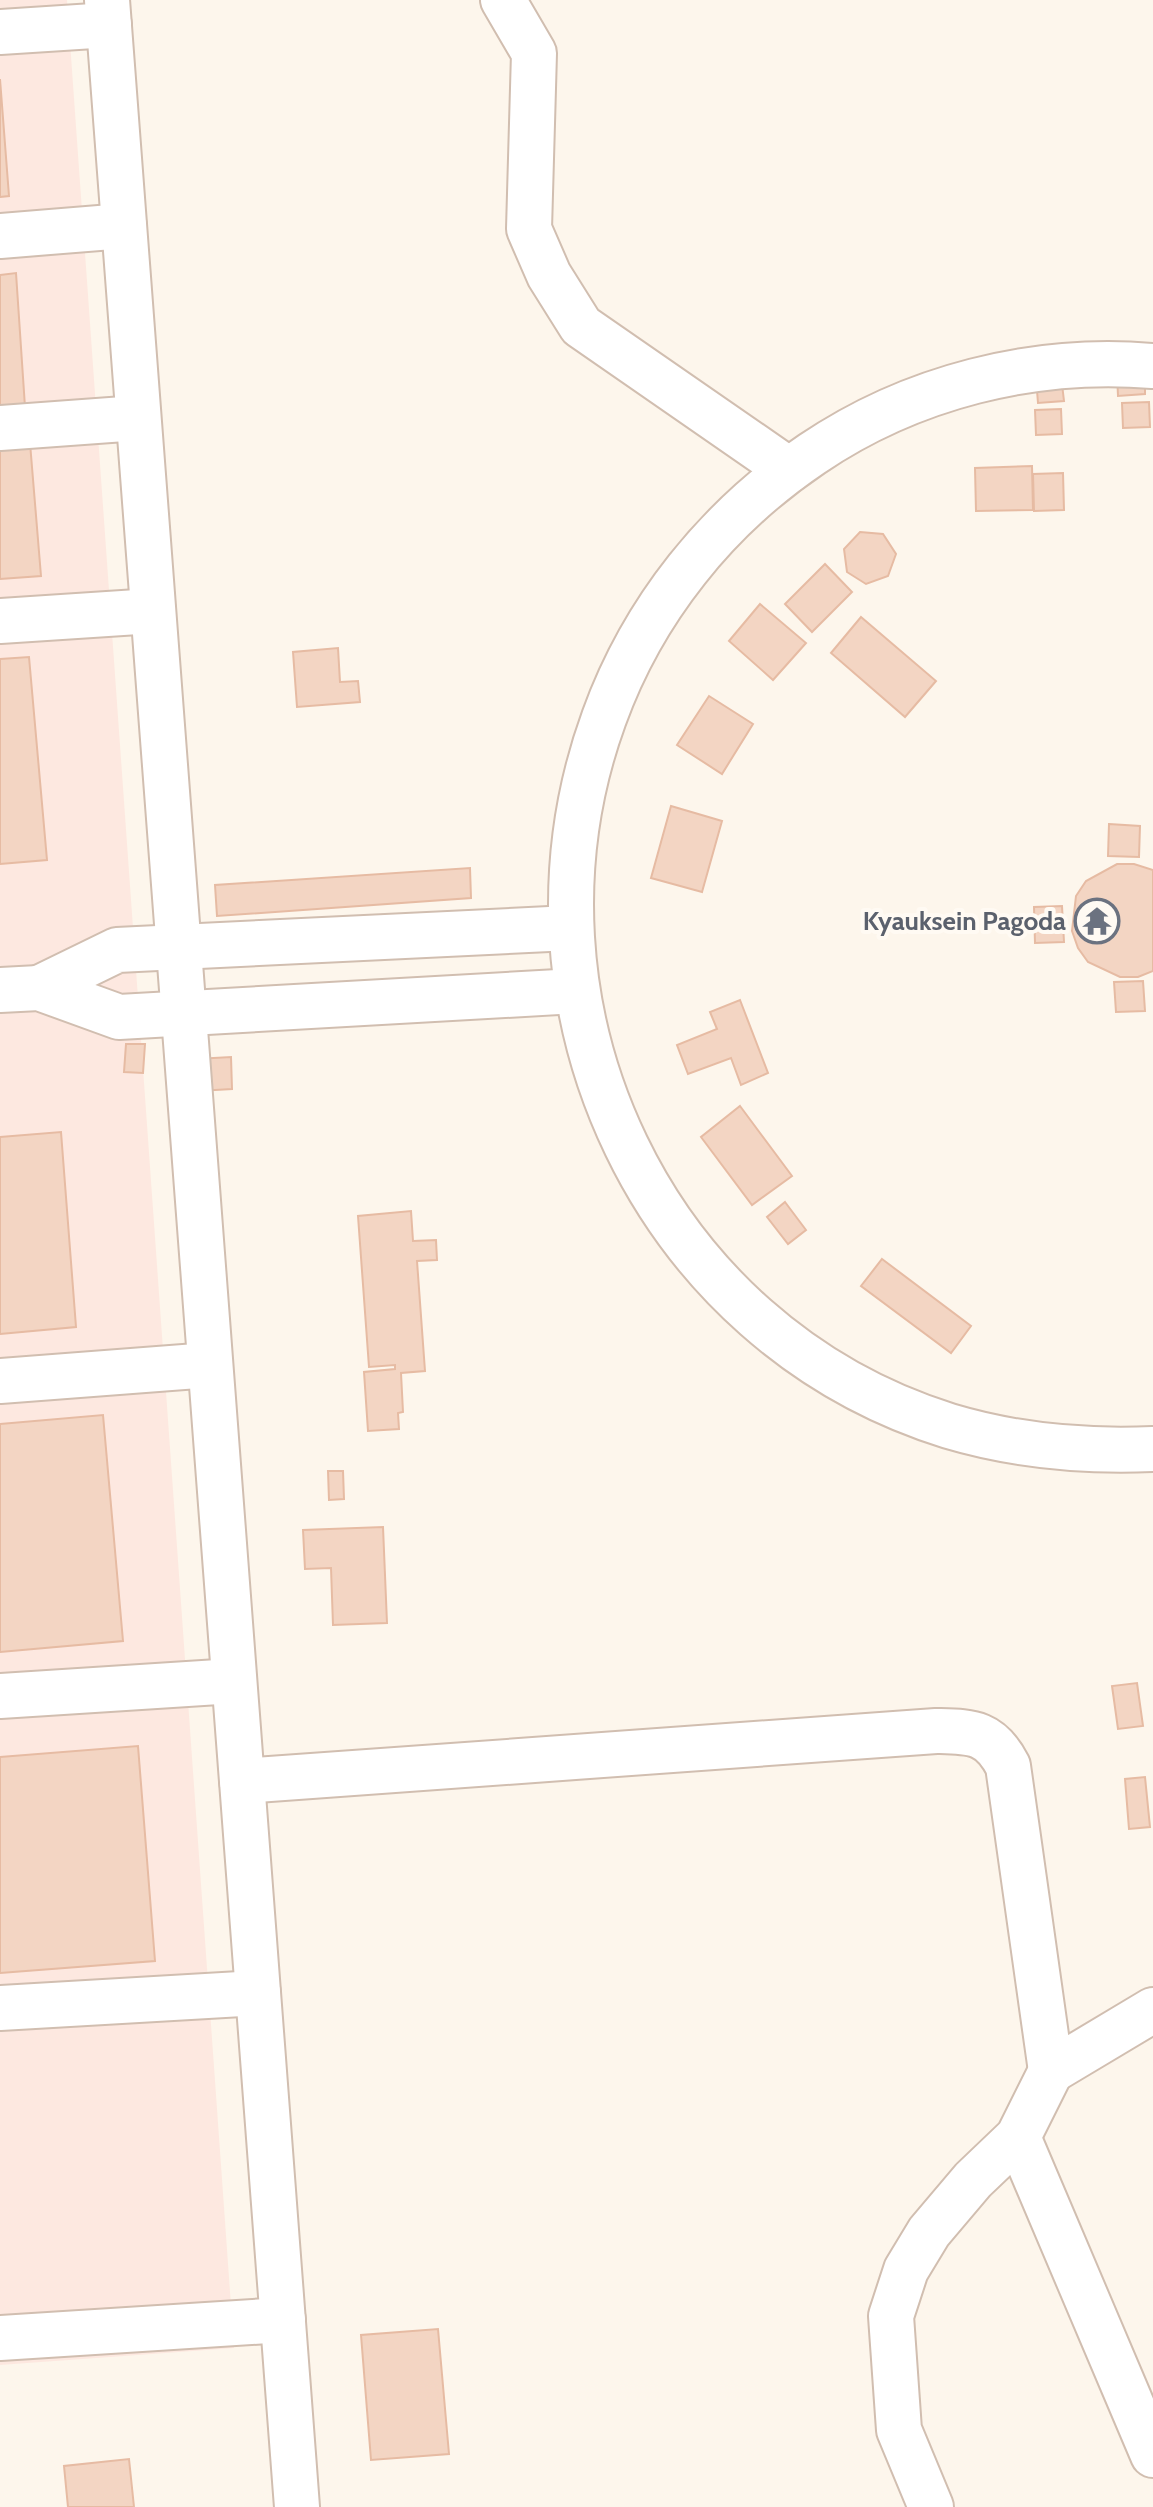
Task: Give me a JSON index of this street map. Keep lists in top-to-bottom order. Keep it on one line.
{"places":{"temple":["Kyauksein Pagoda"]}}
